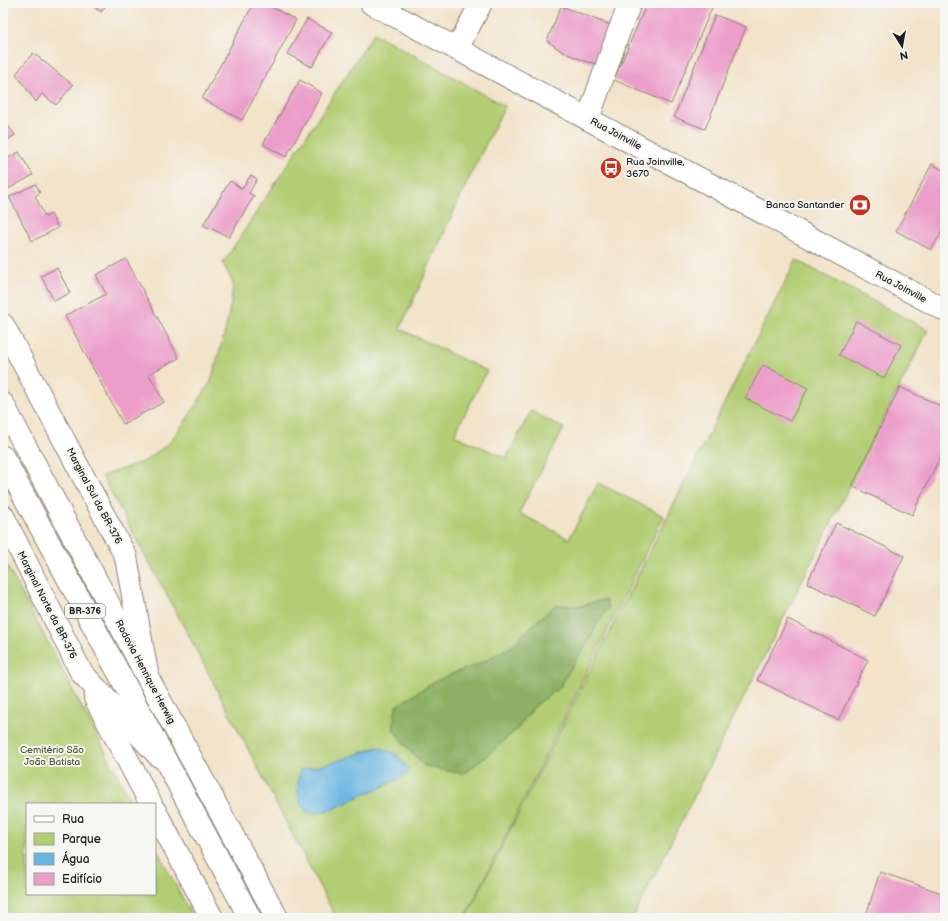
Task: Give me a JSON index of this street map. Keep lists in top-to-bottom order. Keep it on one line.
{"streets":{"main road":["Rua Joinville","Marginal Sul da BR-376","Marginal Norte da BR-376","BR-376","Rodovia Henrique Herwig"]},"crossings":[["Marginal Sul da BR-376","Rodovia Henrique Herwig"],["Marginal Norte da BR-376","BR-376"]],"parks":["Cemitério São João Batista"],"places":{"bus stop":["Rua Joinville, 3670"],"bank":["Banco Santander"]},"legend":["Rua","Parque","Água","Edifício"],"north":"bottom"}
